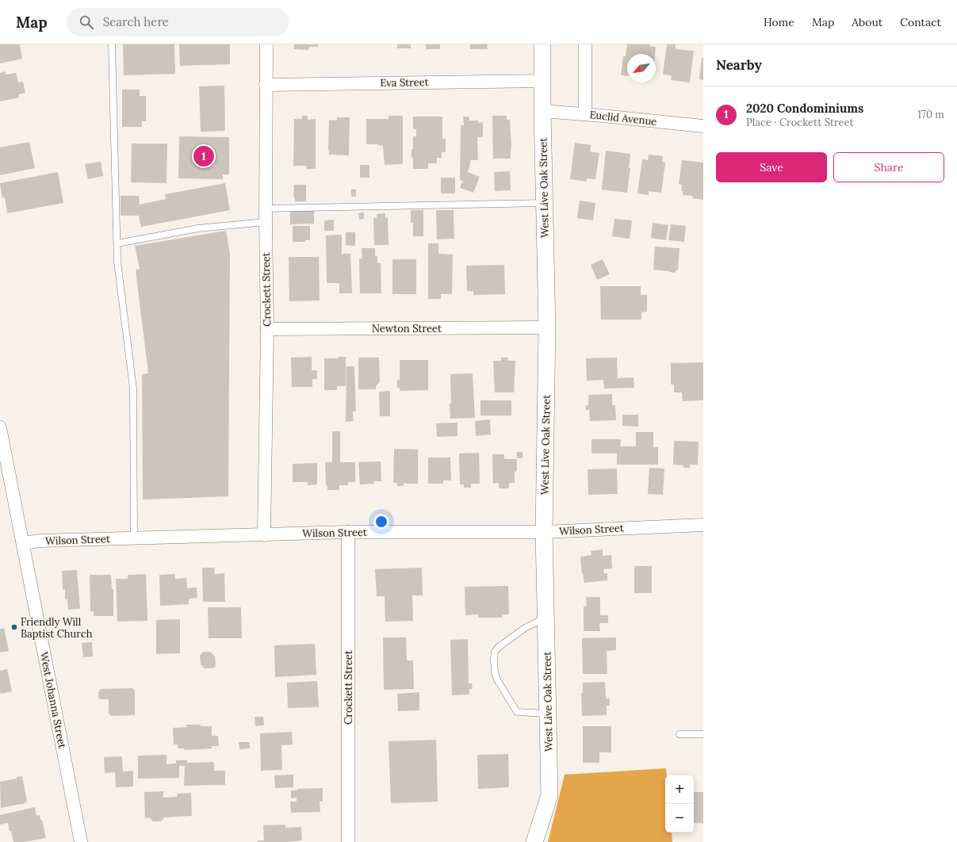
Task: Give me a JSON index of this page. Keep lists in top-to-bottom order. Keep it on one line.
{"streets":{"street":["Eva Street","Euclid Avenue","West Live Oak Street","Crockett Street","Newton Street","Wilson Street","West Johanna Street"]},"crossings":[["Eva Street","West Live Oak Street"],["Eva Street","Crockett Street"],["Euclid Avenue","West Live Oak Street"],["West Live Oak Street","Newton Street"],["West Live Oak Street","Wilson Street"],["Crockett Street","Newton Street"],["Crockett Street","Wilson Street"],["Wilson Street","West Johanna Street"]],"places":["Friendly Will Baptist Church"],"north":"bottom left","page":{"header":"Map","search":"Search here","nav":["Home","Map","About","Contact"],"heading":"Nearby","list":[{"mark":"1","name":"2020 Condominiums","note":"Place · Crockett Street","value":"170 m"}],"buttons":["Save","Share"],"pins":"1","map_buttons":["+","−"]}}
